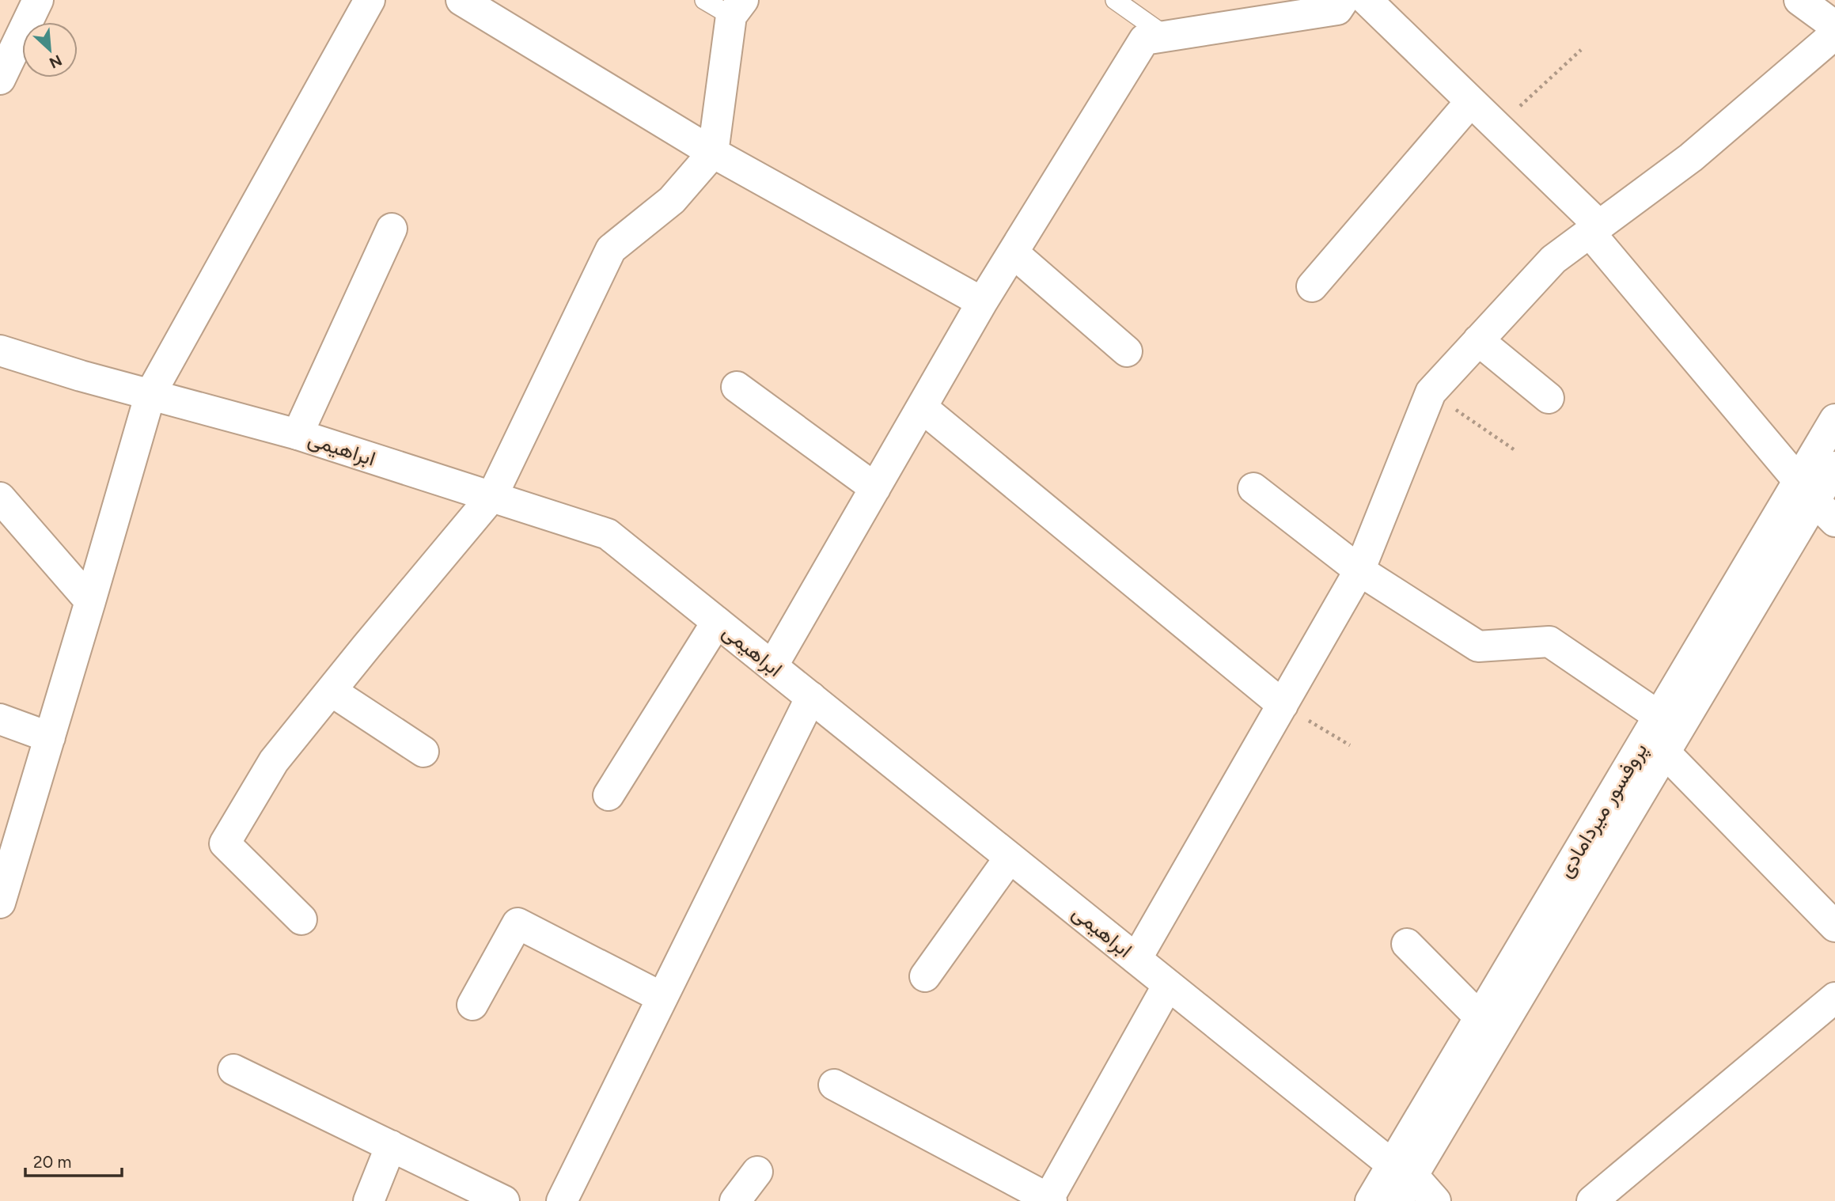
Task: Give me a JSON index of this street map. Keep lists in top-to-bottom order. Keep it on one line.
{"streets":{"street":["ابراهیمی","پروفسور میردامادی"]},"crossings":[["ابراهیمی","پروفسور میردامادی"]],"scale_bar":"20 m","north":"bottom right"}
